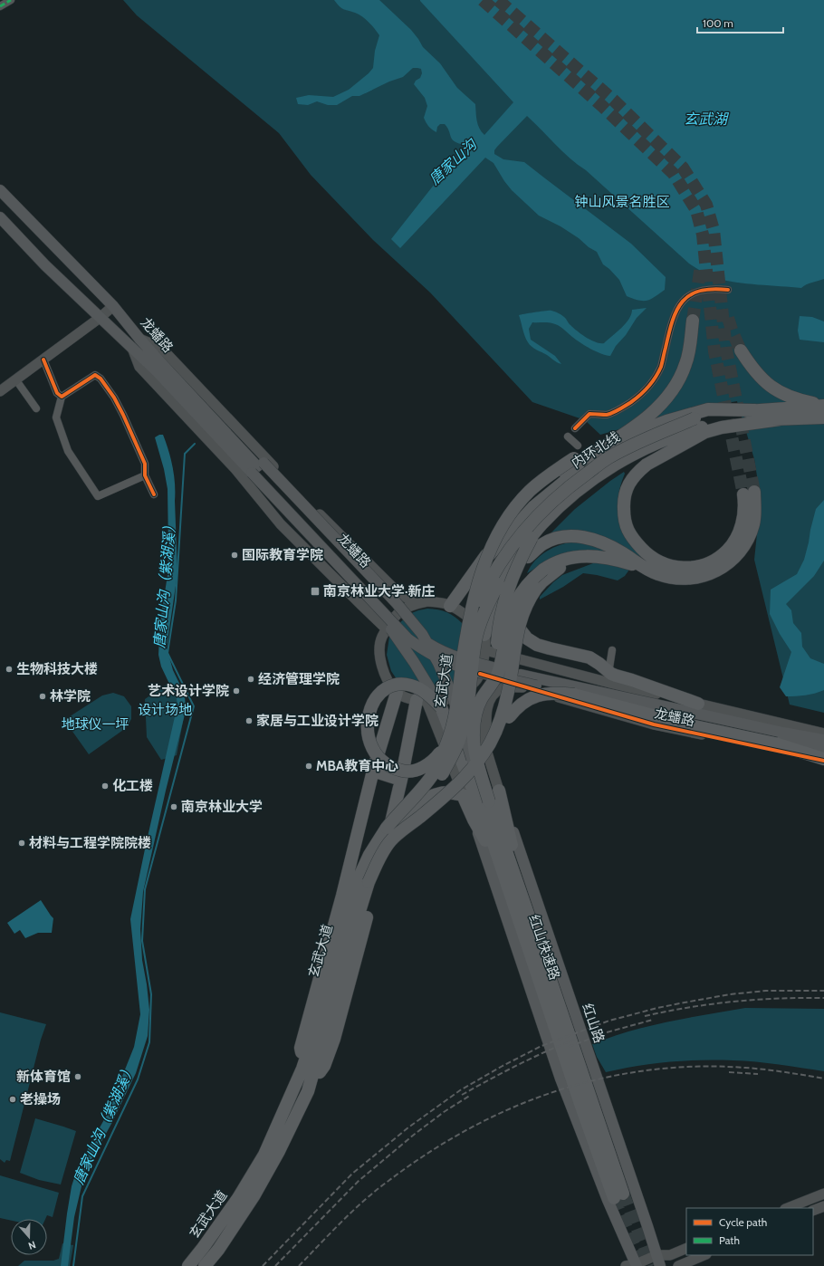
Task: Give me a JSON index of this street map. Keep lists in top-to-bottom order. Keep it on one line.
{"streets":{"highway":["内环北线","玄武大道","红山快速路"],"main road":["龙蟠路","红山路"]},"crossings":[["内环北线","玄武大道"]],"water":["玄武湖","唐家山沟","唐家山沟（紫湖溪）"],"parks":["钟山风景名胜区","设计场地","地球仪一坪"],"places":{"other":["国际教育学院","生物科技大楼","经济管理学院","艺术设计学院","林学院","家居与工业设计学院","MBA教育中心","化工楼","南京林业大学","材料与工程学院院楼","新体育馆","老操场"],"transit":["南京林业大学·新庄"]},"legend":["Cycle path","Path"],"scale_bar":"100 m","north":"bottom"}
